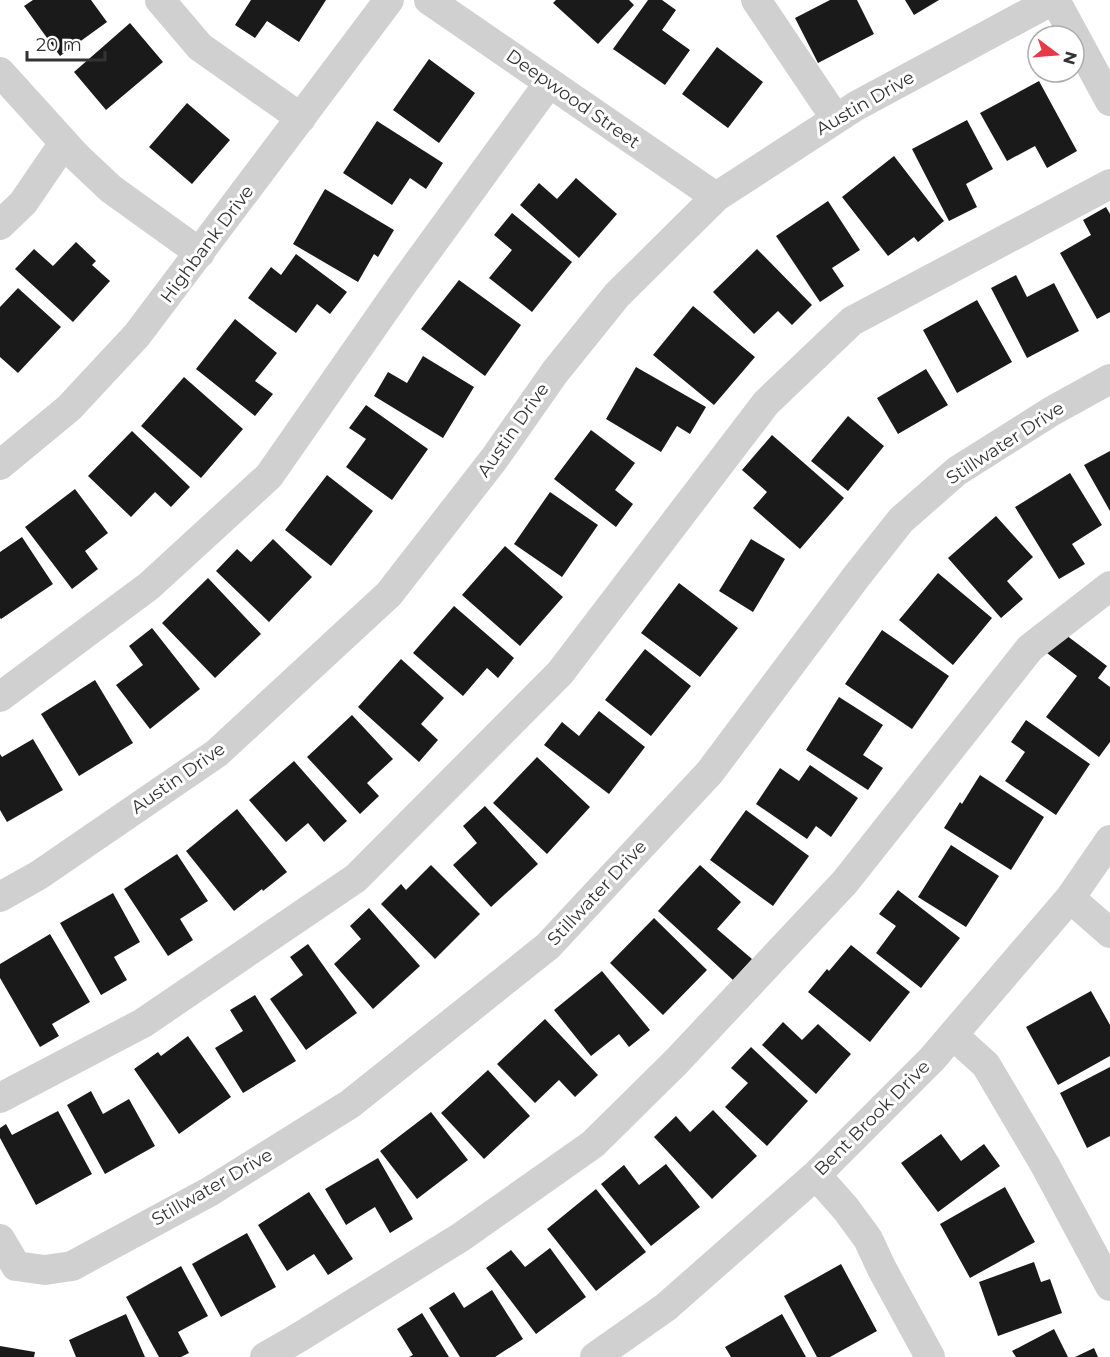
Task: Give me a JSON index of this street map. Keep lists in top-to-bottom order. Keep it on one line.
{"streets":{"street":["Deepwood Street","Austin Drive","Highbank Drive","Stillwater Drive","Bent Brook Drive"]},"crossings":[["Deepwood Street","Austin Drive"]],"scale_bar":"20 m","north":"right"}
